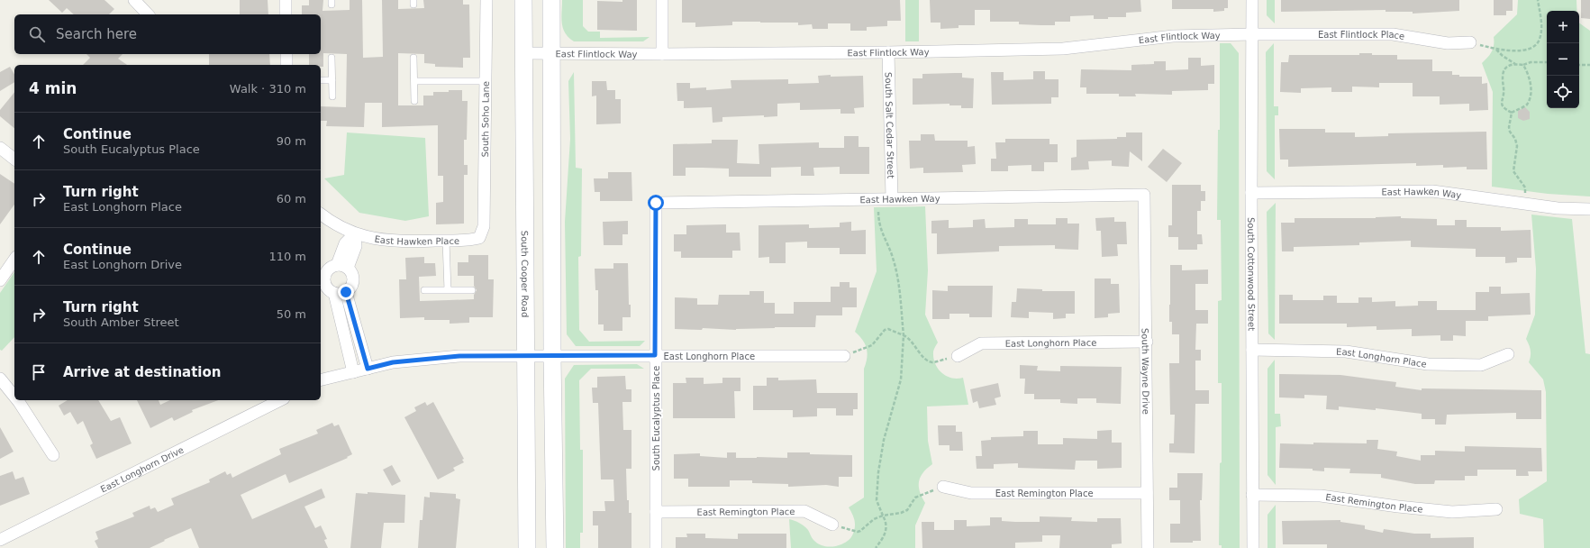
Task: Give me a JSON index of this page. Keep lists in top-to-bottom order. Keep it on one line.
{"streets":{"main road":["South Cooper Road"],"street":["East Flintlock Place","East Flintlock Way","South Soho Lane","South Salt Cedar Street","East Hawken Way","East Hawken Place","South Cottonwood Street","East Longhorn Place","South Wayne Drive","South Eucalyptus Place","East Longhorn Drive","East Remington Place"]},"crossings":[["East Flintlock Place","East Flintlock Way"],["East Flintlock Place","South Cottonwood Street"],["East Flintlock Way","South Salt Cedar Street"],["East Flintlock Way","South Cooper Road"],["East Flintlock Way","South Cottonwood Street"],["South Soho Lane","East Hawken Place"],["South Salt Cedar Street","East Hawken Way"],["East Hawken Way","South Cottonwood Street"],["East Hawken Way","South Wayne Drive"],["East Hawken Way","South Eucalyptus Place"],["South Cottonwood Street","East Longhorn Place"],["South Cottonwood Street","East Remington Place"],["East Longhorn Place","South Wayne Drive"],["East Longhorn Place","South Eucalyptus Place"],["South Wayne Drive","East Remington Place"],["South Eucalyptus Place","East Remington Place"]],"page":{"map_buttons":["+","−"],"search":"Search here","heading":["4 min","Walk · 310 m"],"list":[["Continue","South Eucalyptus Place","90 m"],["Turn right","East Longhorn Place","60 m"],["Continue","East Longhorn Drive","110 m"],["Turn right","South Amber Street","50 m"],"Arrive at destination"]}}
